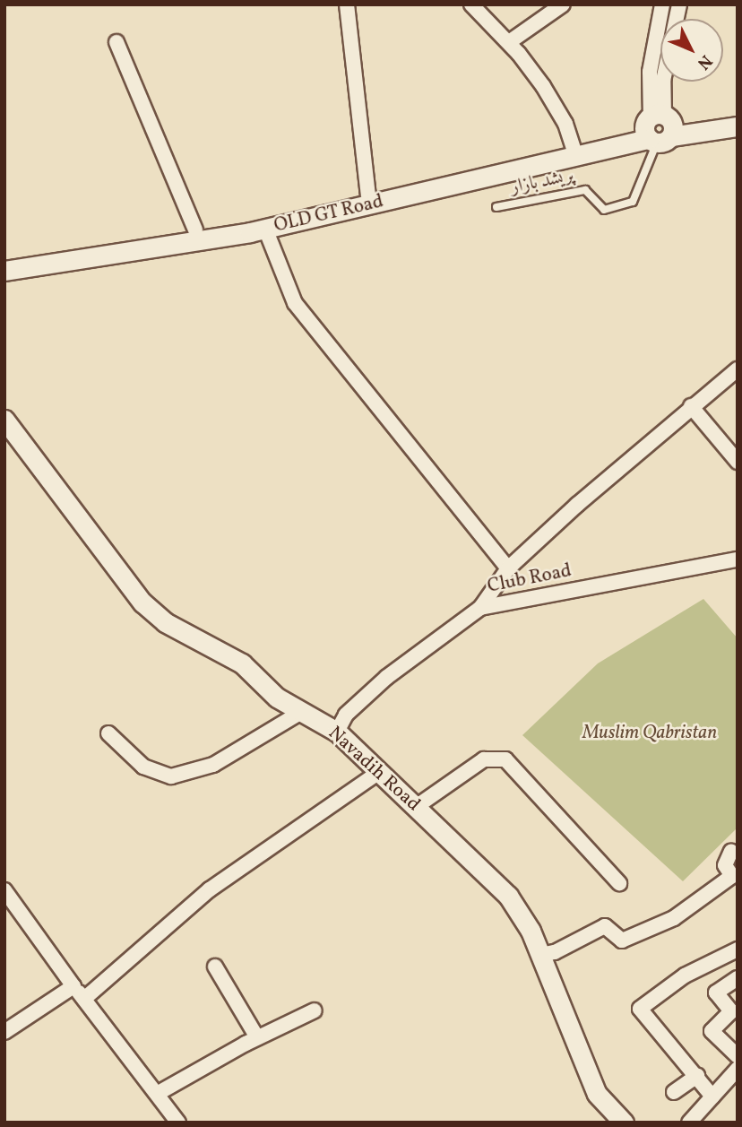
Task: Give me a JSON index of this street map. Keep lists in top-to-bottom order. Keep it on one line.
{"streets":{"main road":["OLD GT Road","Navadih Road"],"street":["Club Road"],"lane":["پریشد بازار"]},"crossings":[["پریشد بازار","OLD GT Road"],["Club Road","Navadih Road"]],"parks":["Muslim Qabristan"],"north":"bottom right"}
